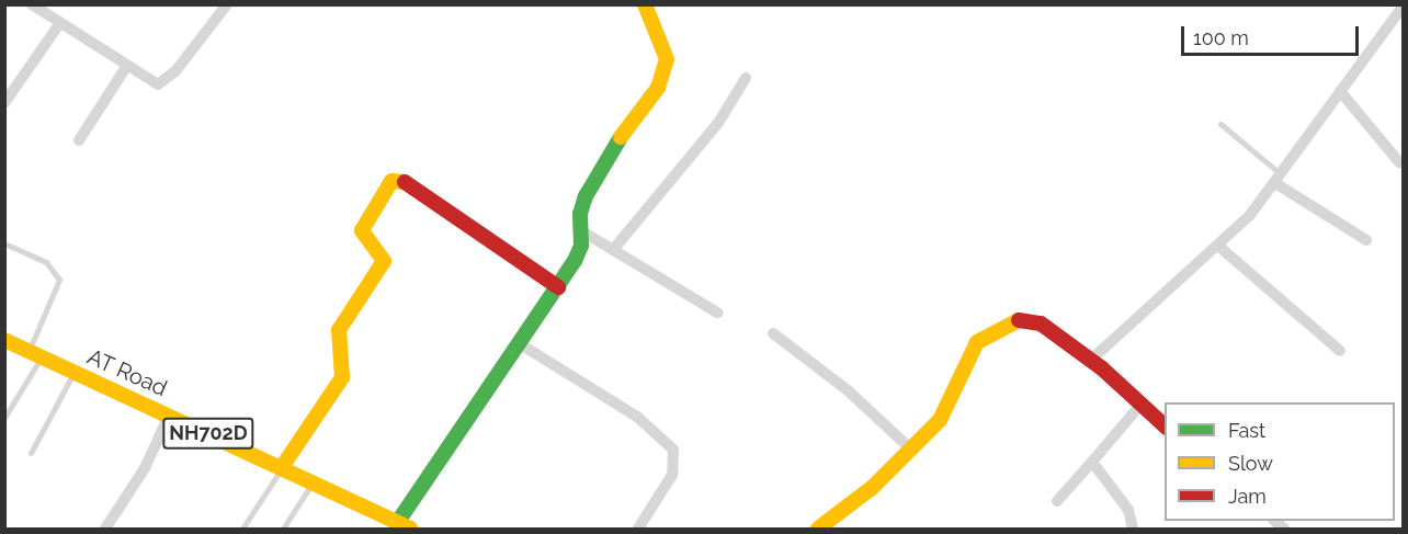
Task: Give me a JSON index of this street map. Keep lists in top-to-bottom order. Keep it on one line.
{"streets":{"main road":["AT Road","NH702D"]},"legend":["Fast","Slow","Jam"],"scale_bar":"100 m"}
